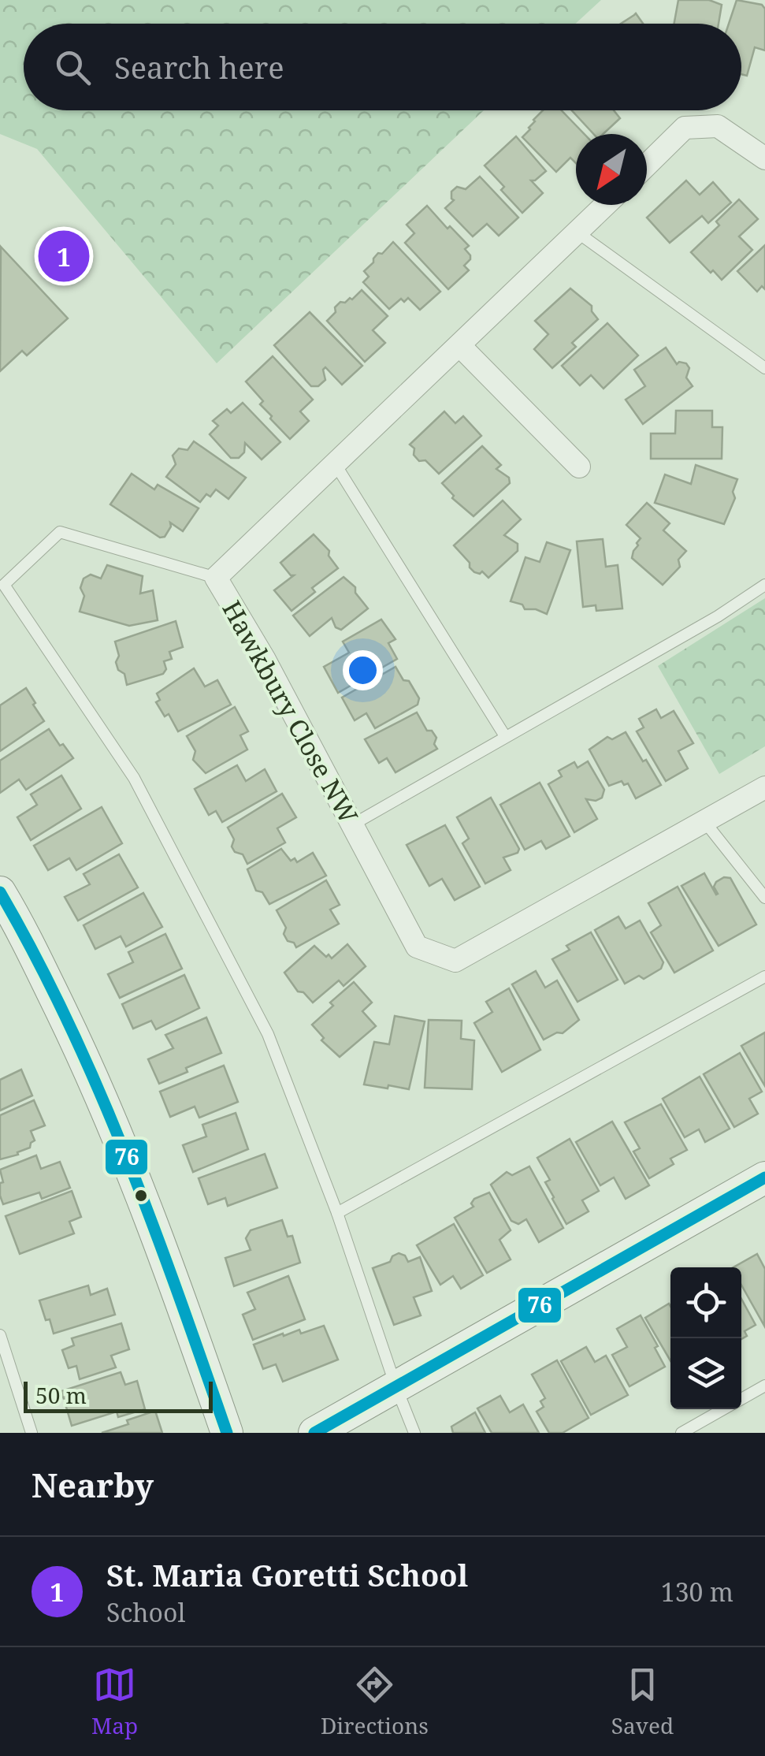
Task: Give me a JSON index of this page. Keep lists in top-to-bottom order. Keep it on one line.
{"streets":{"street":["Hawkbury Close NW"]},"lines":["transit line 76"],"scale_bar":"50 m","north":"bottom left","page":{"search":"Search here","pins":"1","scale":"50 m","heading":"Nearby","list":[{"mark":"1","name":"St. Maria Goretti School","note":"School","value":"130 m"}],"nav":["Map","Directions","Saved"]}}
